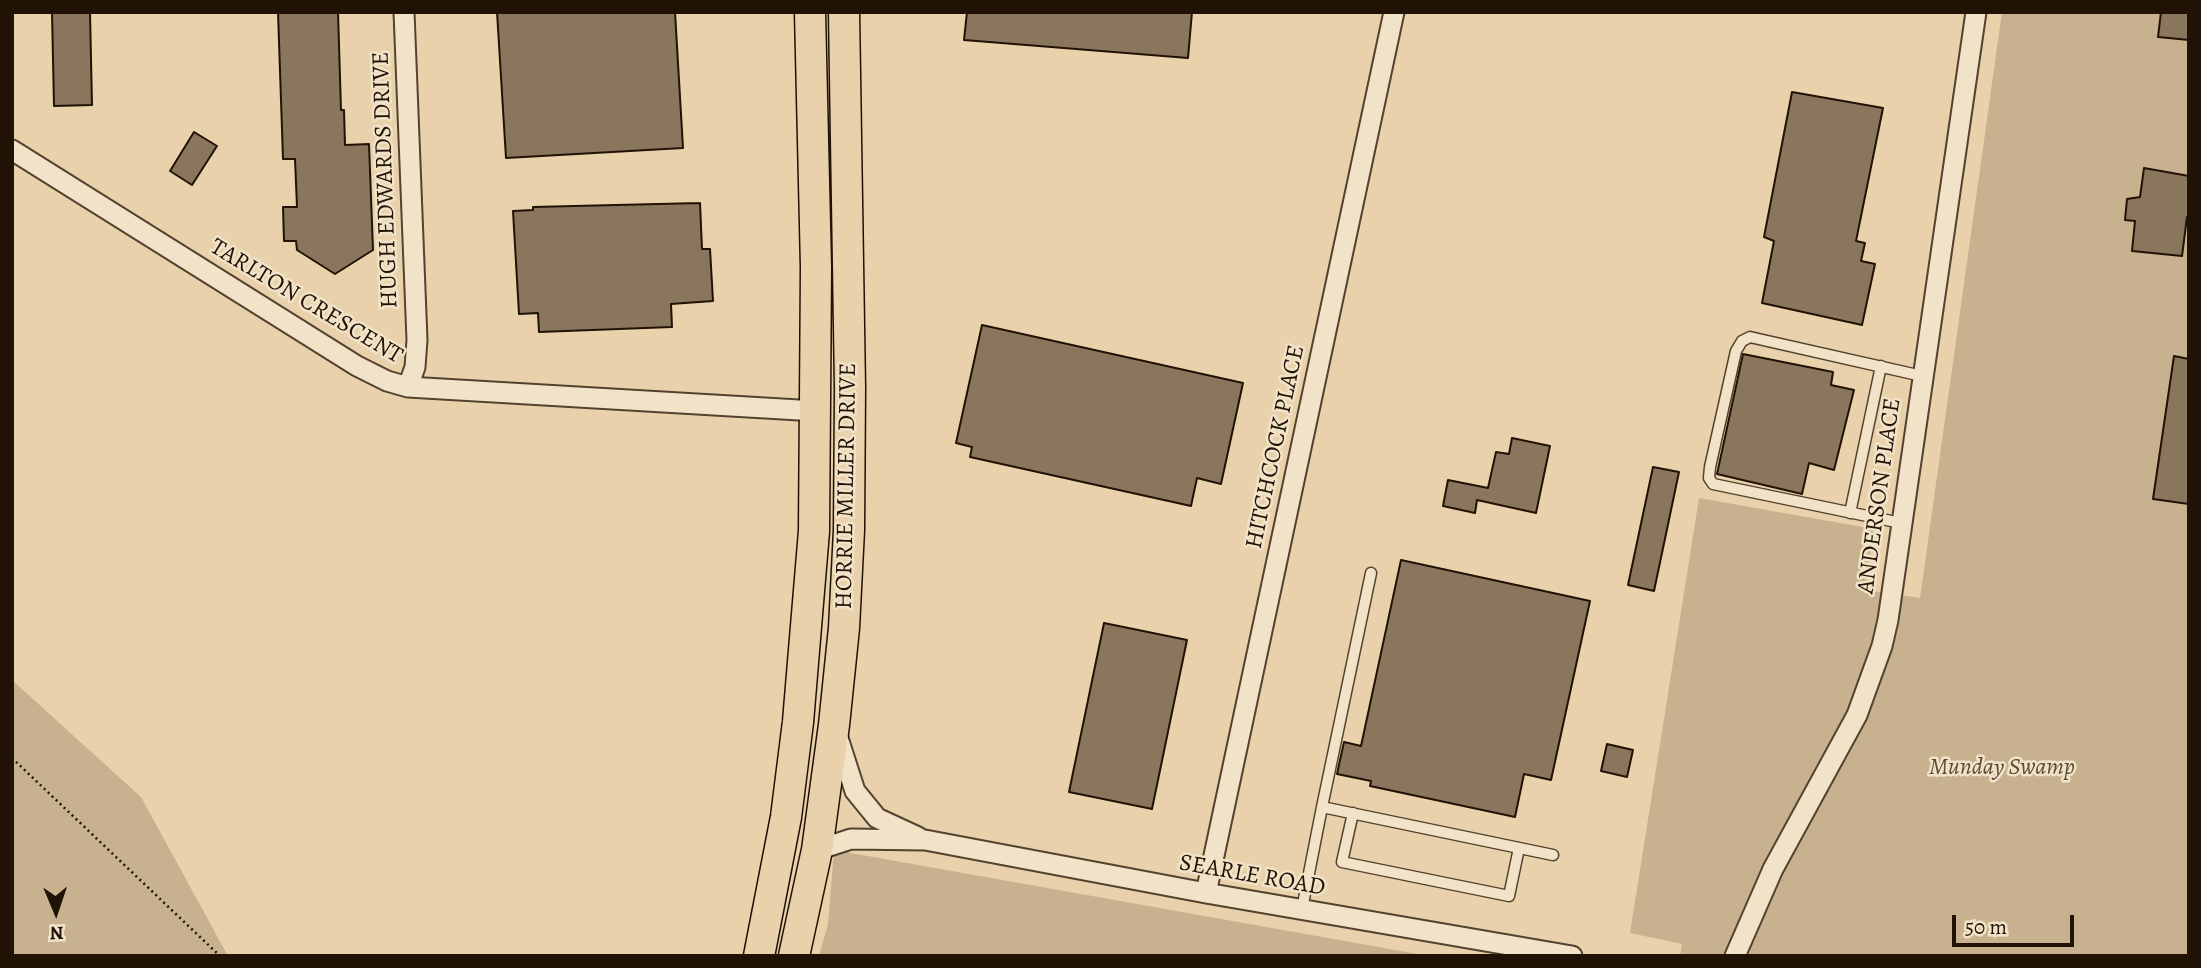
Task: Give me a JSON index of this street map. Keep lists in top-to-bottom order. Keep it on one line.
{"streets":{"main road":["HORRIE MILLER DRIVE"],"street":["HUGH EDWARDS DRIVE","TARLTON CRESCENT","HITCHCOCK PLACE","ANDERSON PLACE","SEARLE ROAD"]},"crossings":[["HUGH EDWARDS DRIVE","TARLTON CRESCENT"],["TARLTON CRESCENT","HORRIE MILLER DRIVE"],["HITCHCOCK PLACE","SEARLE ROAD"],["HORRIE MILLER DRIVE","SEARLE ROAD"]],"parks":["Munday Swamp"],"scale_bar":"50 m","north":"bottom"}
